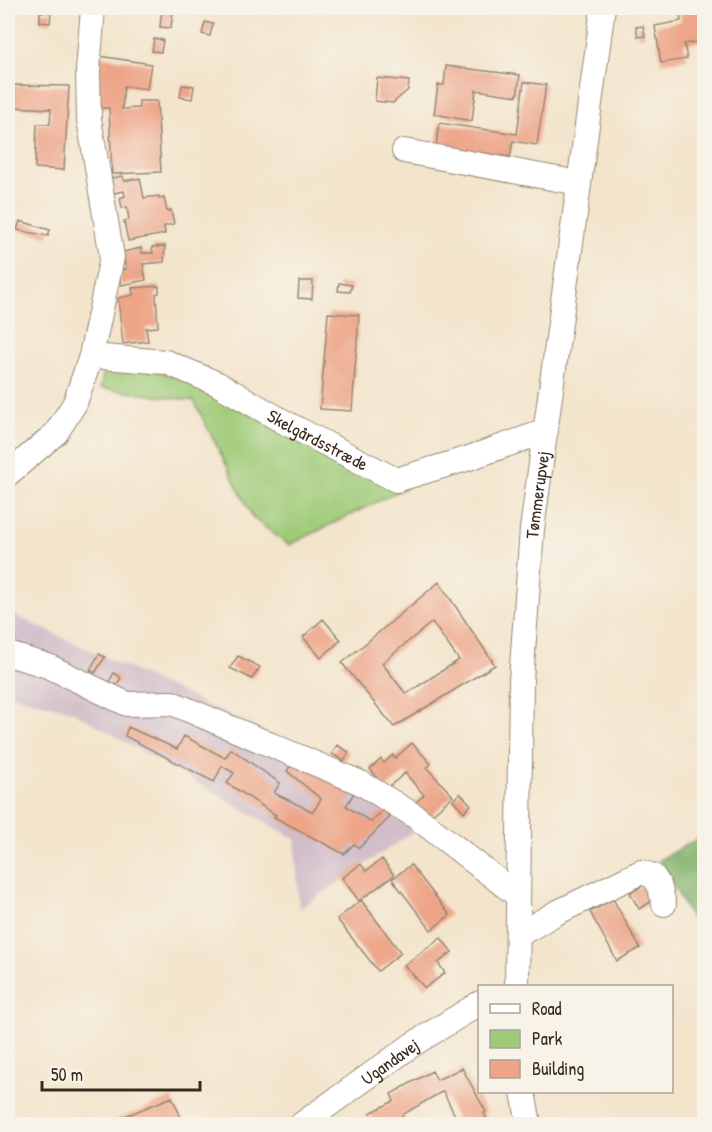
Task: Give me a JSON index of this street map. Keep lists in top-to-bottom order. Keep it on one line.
{"streets":{"street":["Skelgårdsstræde","Tømmerupvej","Ugandavej"]},"crossings":[["Skelgårdsstræde","Tømmerupvej"]],"legend":["Road","Park","Building"],"scale_bar":"50 m"}
